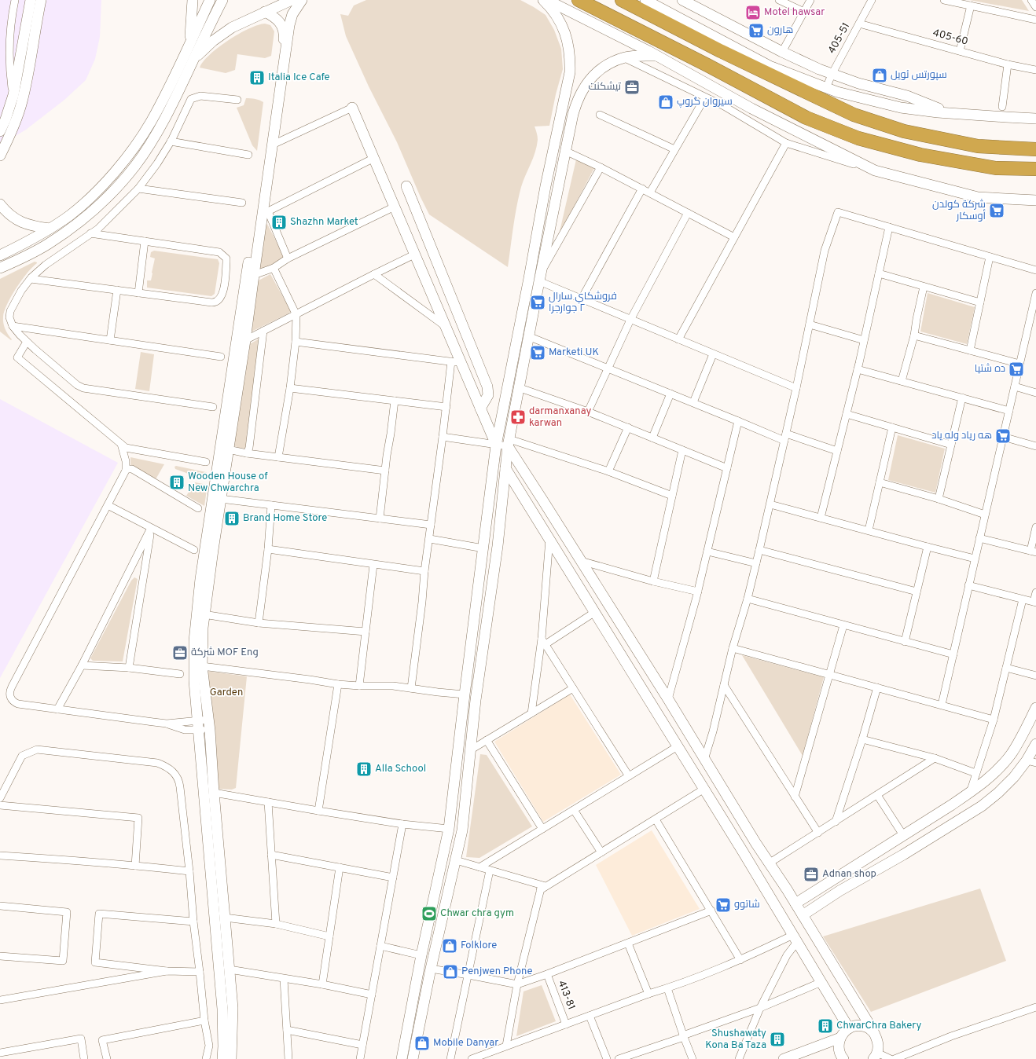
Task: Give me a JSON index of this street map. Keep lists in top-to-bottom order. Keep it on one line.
{"streets":{"street":["405-60","405-51","413-81"]},"crossings":[["405-60","405-51"]],"parks":["Garden"],"places":{"hotel":["Motel hawsar"],"supermarket":["هارون","شرکة کولدن أوسکار","فروشكاي سارال ٢ جوارجرا","Marketi UK","ده شتيا","هه رياد وله ياد","شاتوو"],"shop":["سپورتس ئويل","سیروان گروپ","Folklore","Penjwen Phone","Mobile Danyar"],"building":["Italia Ice Cafe","Shazhn Market","Wooden House of New Chwarchra","Brand Home Store","Alla School","ChwarChra Bakery","Shushawaty Kona Ba Taza"],"office":["تيشكنت","شركة MOF Eng","Adnan shop"],"pharmacy":["darmanxanay karwan"],"sports":["Chwar chra gym"]}}
